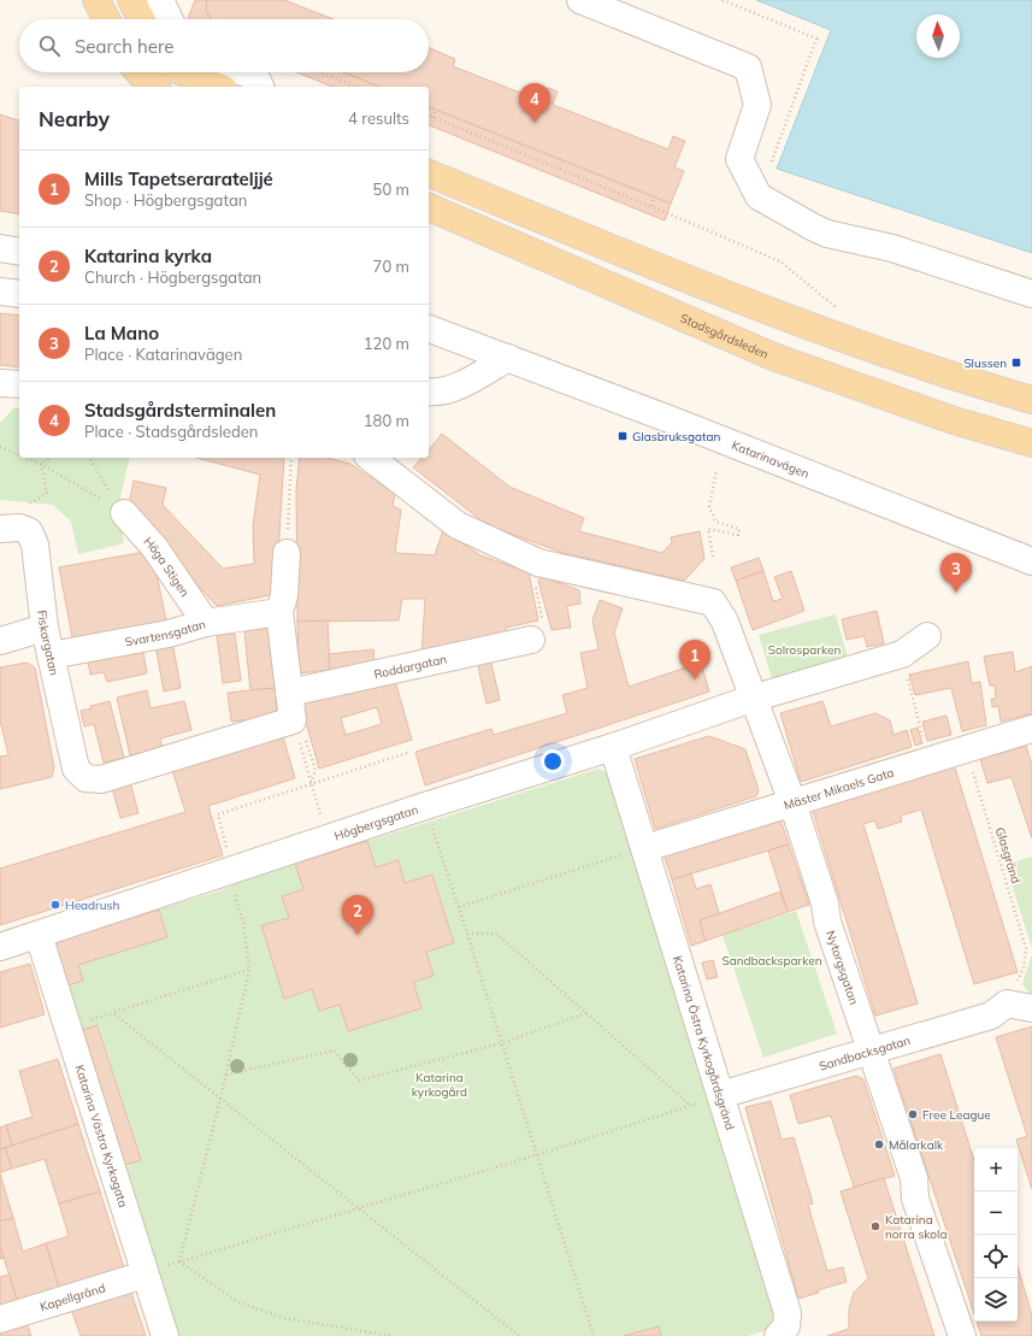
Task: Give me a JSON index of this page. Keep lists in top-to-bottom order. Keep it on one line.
{"streets":{"main road":["Stadsgårdsleden"],"street":["Katarinavägen","Höga Stigen","Svartensgatan","Fiskargatan","Roddargatan","Mäster Mikaels Gata","Högbergsgatan","Nytorgsgatan","Katarina Östra Kyrkogårdsgränd","Sandbacksgatan","Katarina Västra Kyrkogata","Kapellgränd"],"path":["Glasgränd"]},"crossings":[["Höga Stigen","Svartensgatan"],["Svartensgatan","Fiskargatan"],["Mäster Mikaels Gata","Glasgränd"],["Mäster Mikaels Gata","Nytorgsgatan"],["Mäster Mikaels Gata","Katarina Östra Kyrkogårdsgränd"],["Högbergsgatan","Nytorgsgatan"],["Högbergsgatan","Katarina Östra Kyrkogårdsgränd"],["Högbergsgatan","Katarina Västra Kyrkogata"],["Nytorgsgatan","Sandbacksgatan"],["Katarina Östra Kyrkogårdsgränd","Sandbacksgatan"],["Katarina Västra Kyrkogata","Kapellgränd"]],"parks":["Solrosparken","Sandbacksparken","Katarina kyrkogård"],"places":{"transit":["Slussen","Glasbruksgatan"],"other":["Headrush","Free League","Målarkalk","Katarina norra skola"]},"north":"top","page":{"search":"Search here","pins":["4","3","1","2"],"heading":["Nearby","4 results"],"list":[{"mark":"1","name":"Mills Tapetserarateljjé","note":"Shop · Högbergsgatan","value":"50 m"},{"mark":"2","name":"Katarina kyrka","note":"Church · Högbergsgatan","value":"70 m"},{"mark":"3","name":"La Mano","note":"Place · Katarinavägen","value":"120 m"},{"mark":"4","name":"Stadsgårdsterminalen","note":"Place · Stadsgårdsleden","value":"180 m"}],"map_buttons":["+","−"]}}
